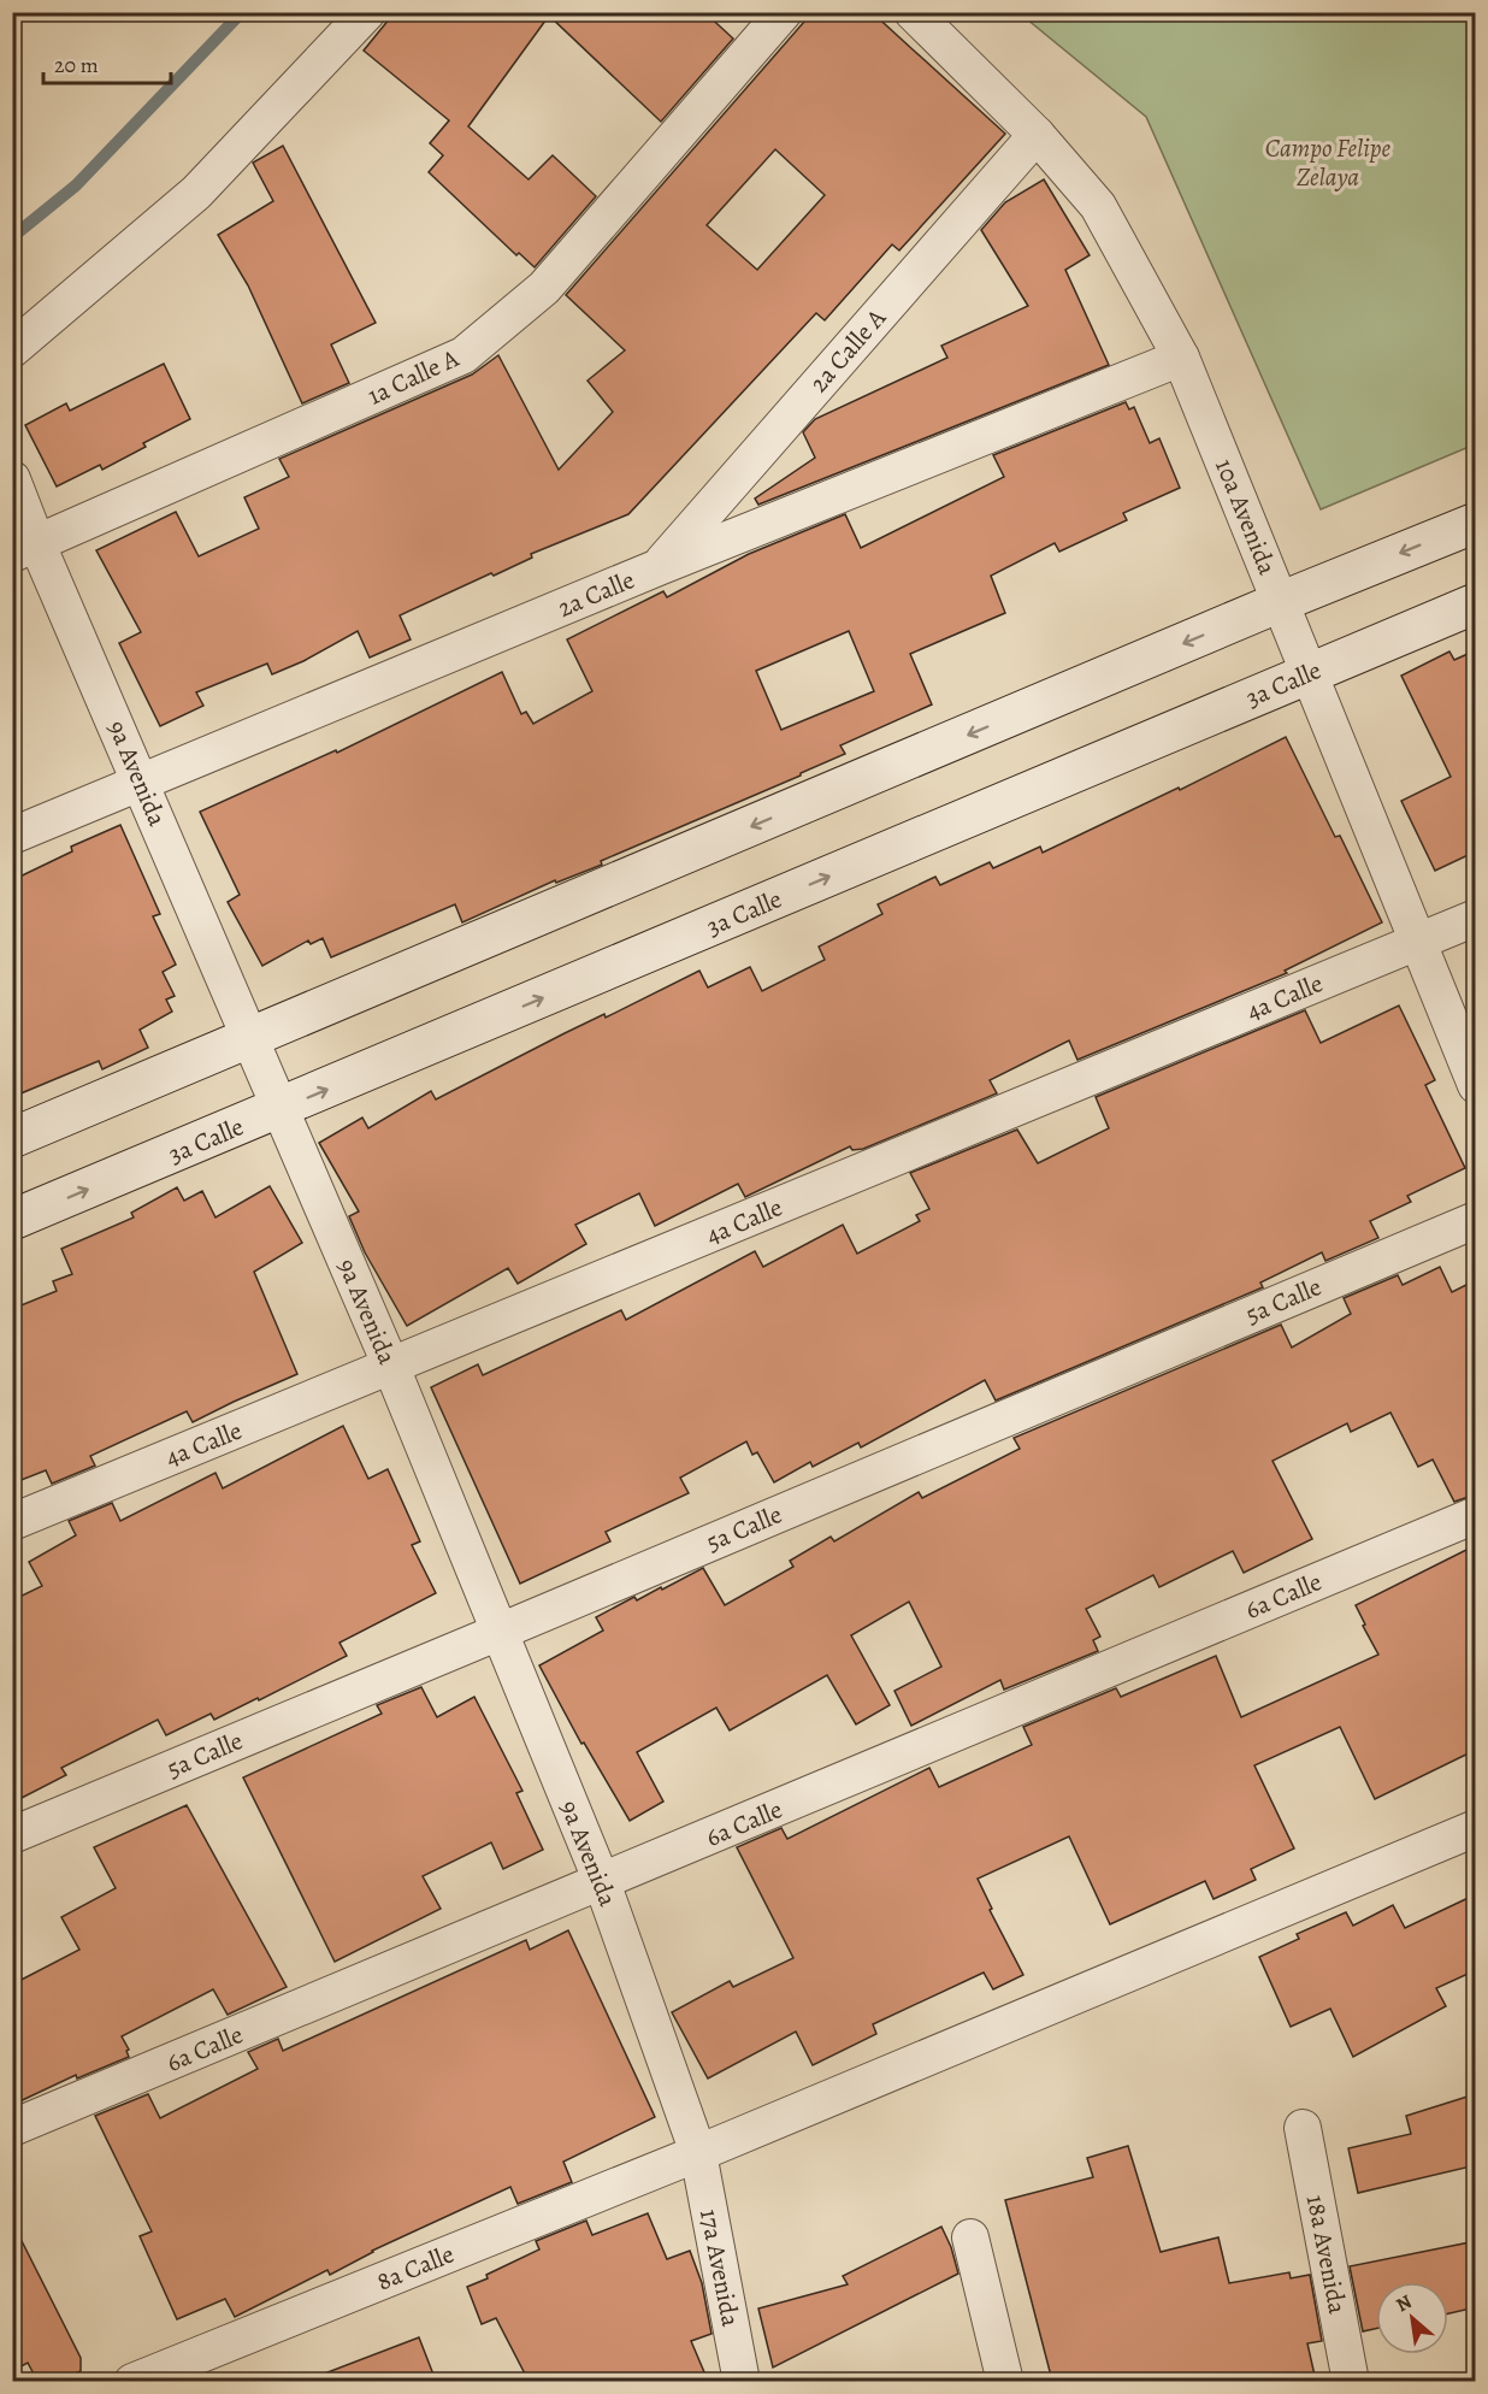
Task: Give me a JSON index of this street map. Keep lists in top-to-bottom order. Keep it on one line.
{"streets":{"street":["2a Calle A","1a Calle A","10a Avenida","2a Calle","3a Calle","9a Avenida","4a Calle","5a Calle","6a Calle","18a Avenida","8a Calle","17a Avenida"]},"crossings":[["2a Calle A","10a Avenida"],["2a Calle A","2a Calle"],["1a Calle A","9a Avenida"],["10a Avenida","2a Calle"],["10a Avenida","3a Calle"],["10a Avenida","4a Calle"],["2a Calle","9a Avenida"],["3a Calle","9a Avenida"],["9a Avenida","4a Calle"],["9a Avenida","5a Calle"],["9a Avenida","6a Calle"],["9a Avenida","8a Calle"],["9a Avenida","17a Avenida"],["8a Calle","17a Avenida"]],"parks":["Campo Felipe Zelaya"],"scale_bar":"20 m","north":"top left"}
